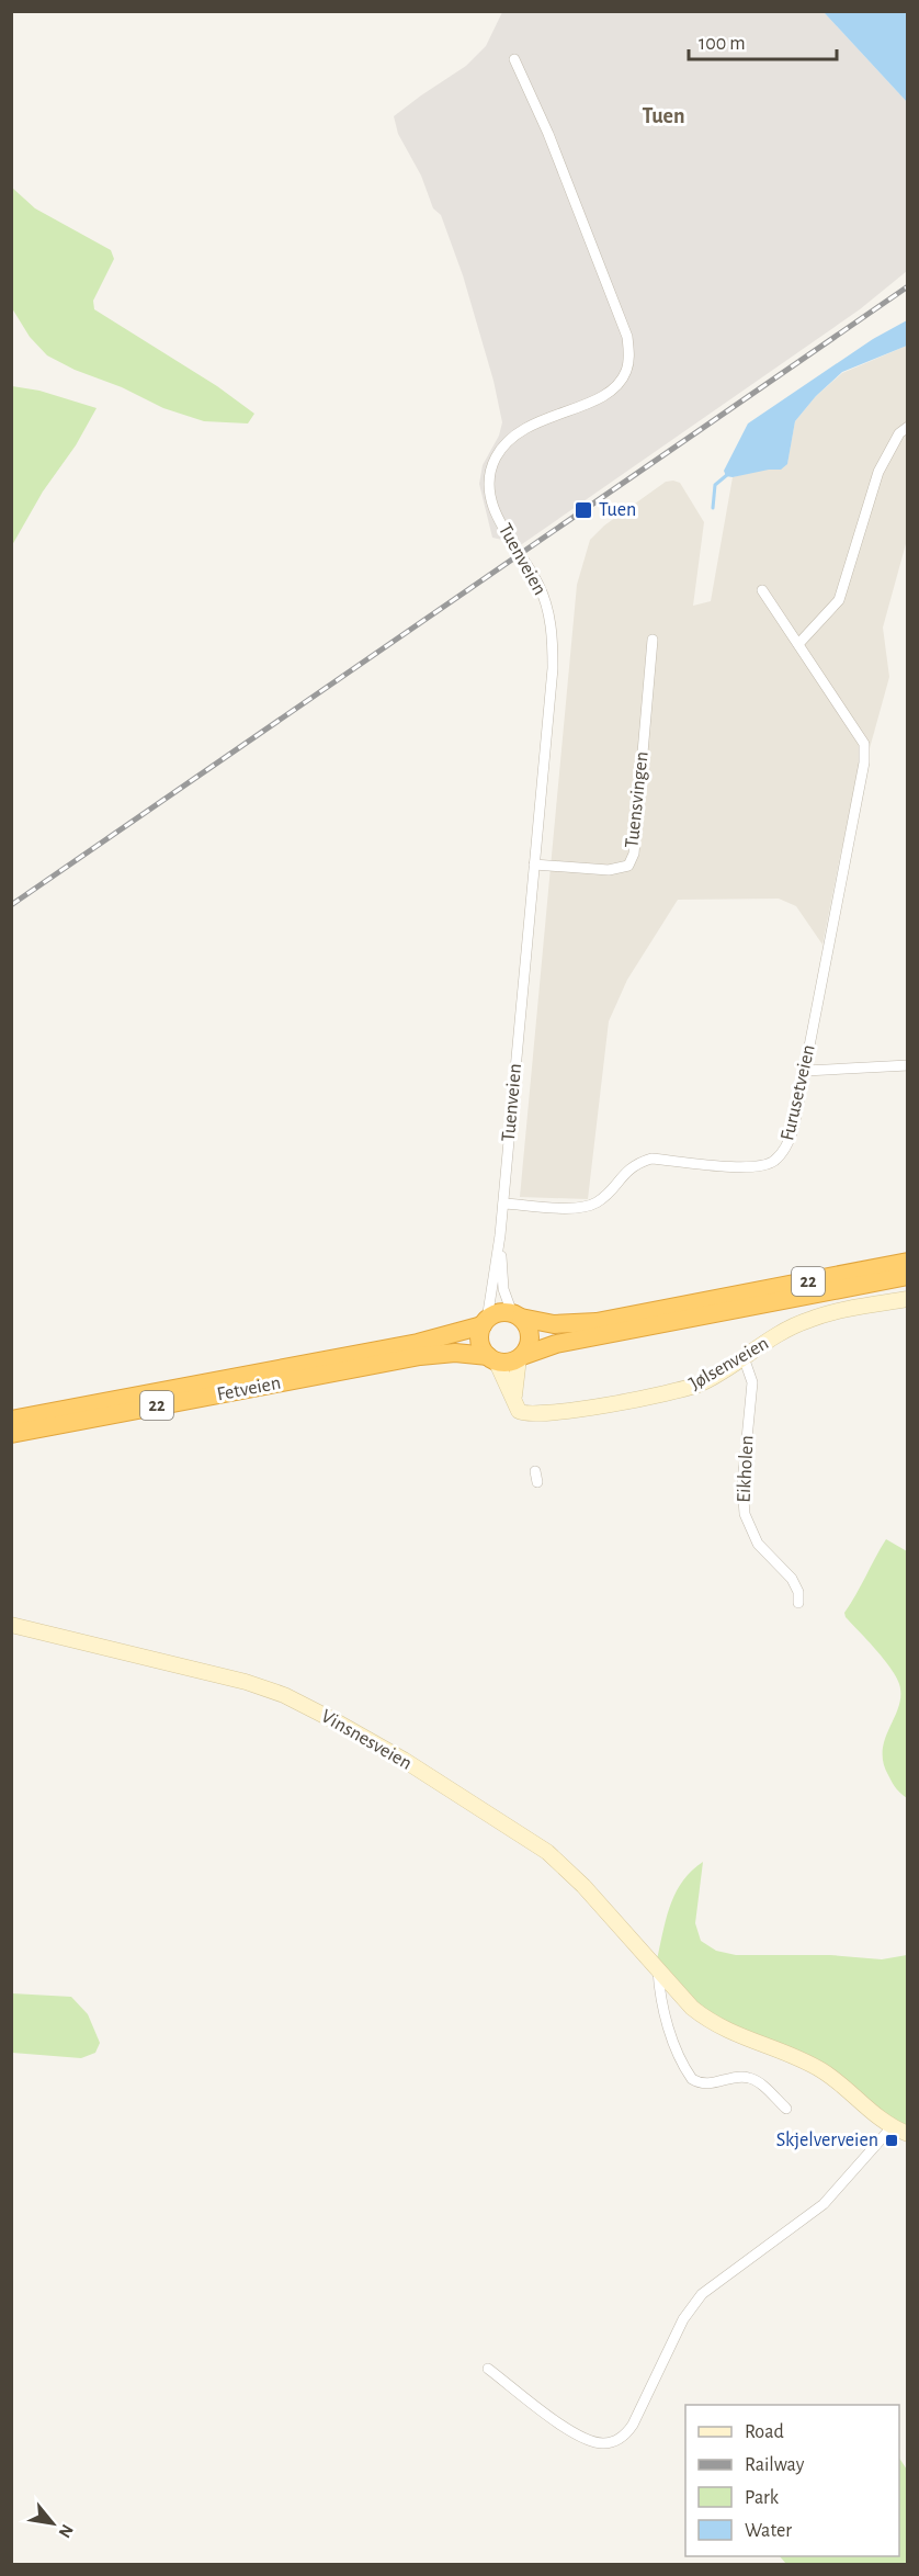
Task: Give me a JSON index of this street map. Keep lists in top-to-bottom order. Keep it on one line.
{"streets":{"highway":["22","Fetveien"],"main road":["Jølsenveien","Vinsnesveien"],"street":["Tuenveien","Tuensvingen","Furusetveien","Eikholen"]},"crossings":[["Tuenveien","Tuensvingen"],["Tuenveien","Furusetveien"],["Tuenveien","22"],["Tuenveien","Fetveien"],["22","Fetveien"],["Jølsenveien","Eikholen"]],"districts":["Tuen"],"places":{"transit":["Tuen","Skjelverveien"]},"legend":["Road","Railway","Park","Water"],"scale_bar":"100 m","north":"bottom right"}
